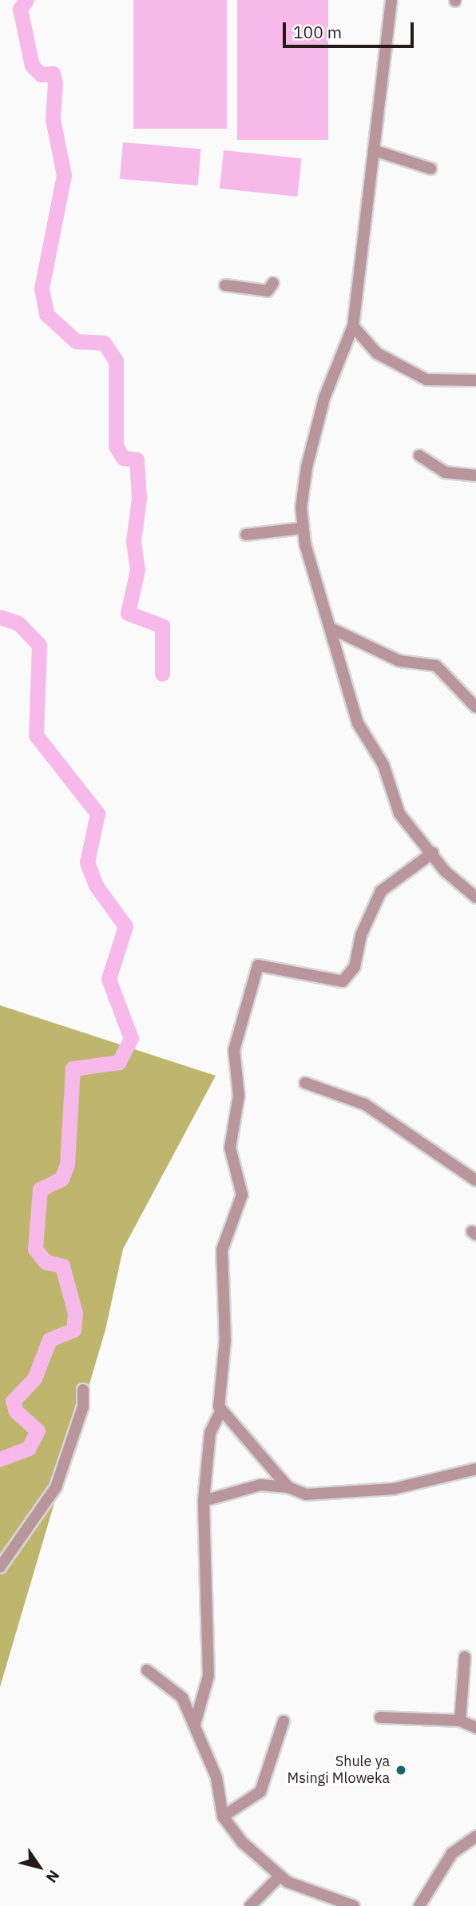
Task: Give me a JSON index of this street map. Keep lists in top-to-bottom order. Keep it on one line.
{"places":["Shule ya Msingi Mloweka"],"scale_bar":"100 m","north":"bottom right"}
